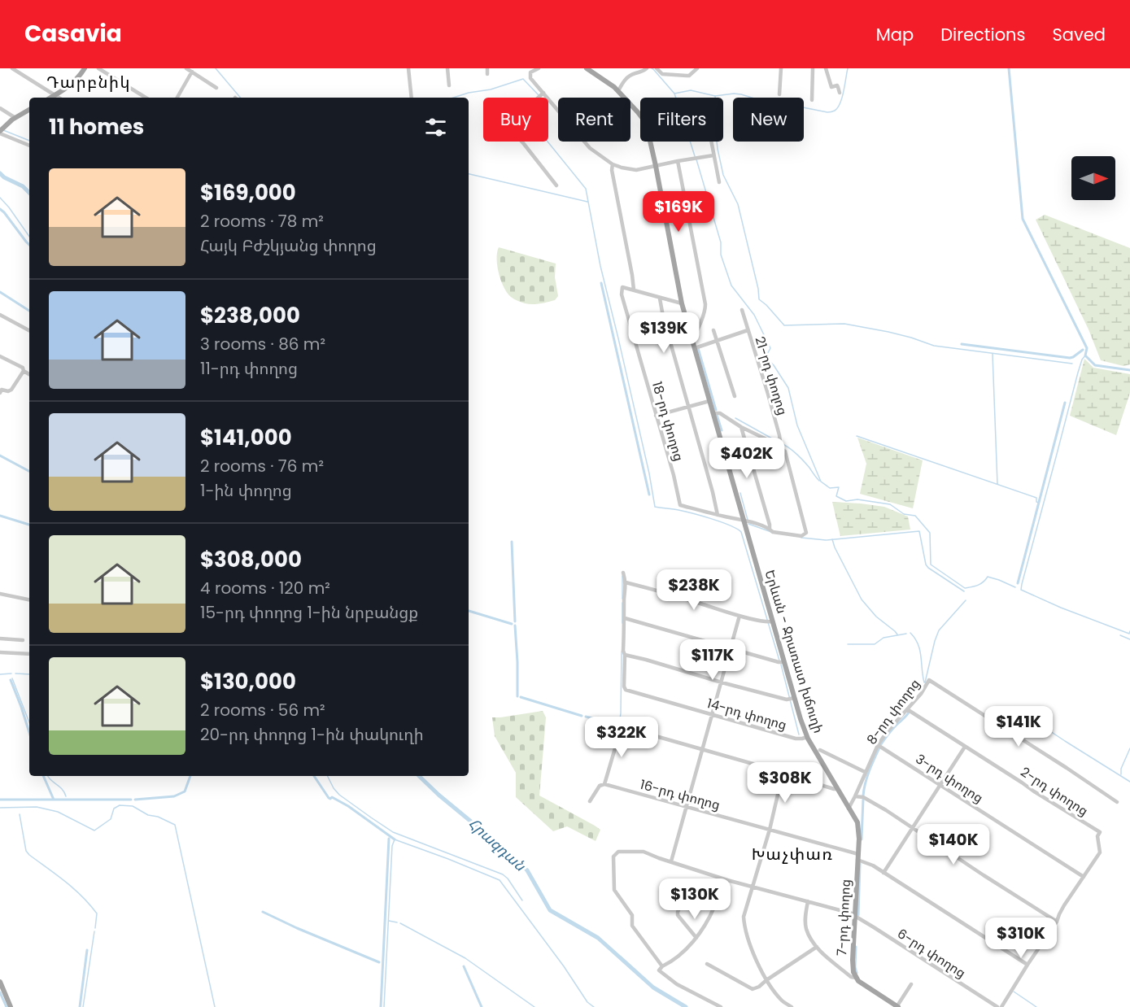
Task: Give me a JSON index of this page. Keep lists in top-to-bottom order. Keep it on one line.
{"streets":{"main road":["Երևան - Ջրառատ խճուղի","7-րդ փողոց"],"street":["21-րդ փողոց","18-րդ փողոց","8-րդ փողոց","14-րդ փողոց","3-րդ փողոց","2-րդ փողոց","16-րդ փողոց","6-րդ փողոց"]},"crossings":[["Երևան - Ջրառատ խճուղի","8-րդ փողոց"],["Երևան - Ջրառատ խճուղի","14-րդ փողոց"],["Երևան - Ջրառատ խճուղի","7-րդ փողոց"],["8-րդ փողոց","3-րդ փողոց"],["8-րդ փողոց","2-րդ փողոց"],["8-րդ փողոց","7-րդ փողոց"],["3-րդ փողոց","2-րդ փողոց"],["16-րդ փողոց","7-րդ փողոց"],["7-րդ փողոց","6-րդ փողոց"]],"districts":["Դարբնիկ","Խաչփառ"],"water":["Հրազդան"],"north":"right","page":{"header":"Casavia","nav":["Map","Directions","Saved"],"chip":["Buy","Rent","Filters","New"],"heading":"11 homes","list":[{"name":"$169,000","note":"2 rooms · 78 m² · Հայկ Բժշկյանց փողոց"},{"name":"$238,000","note":"3 rooms · 86 m² · 11-րդ փողոց"},{"name":"$141,000","note":"2 rooms · 76 m² · 1-ին փողոց"},{"name":"$308,000","note":"4 rooms · 120 m² · 15-րդ փողոց 1-ին նրբանցք"},{"name":"$130,000","note":"2 rooms · 56 m² · 20-րդ փողոց 1-ին փակուղի"}],"price":["$169K","$139K","$402K","$238K","$117K","$141K","$322K","$308K","$140K","$130K","$310K"]}}
